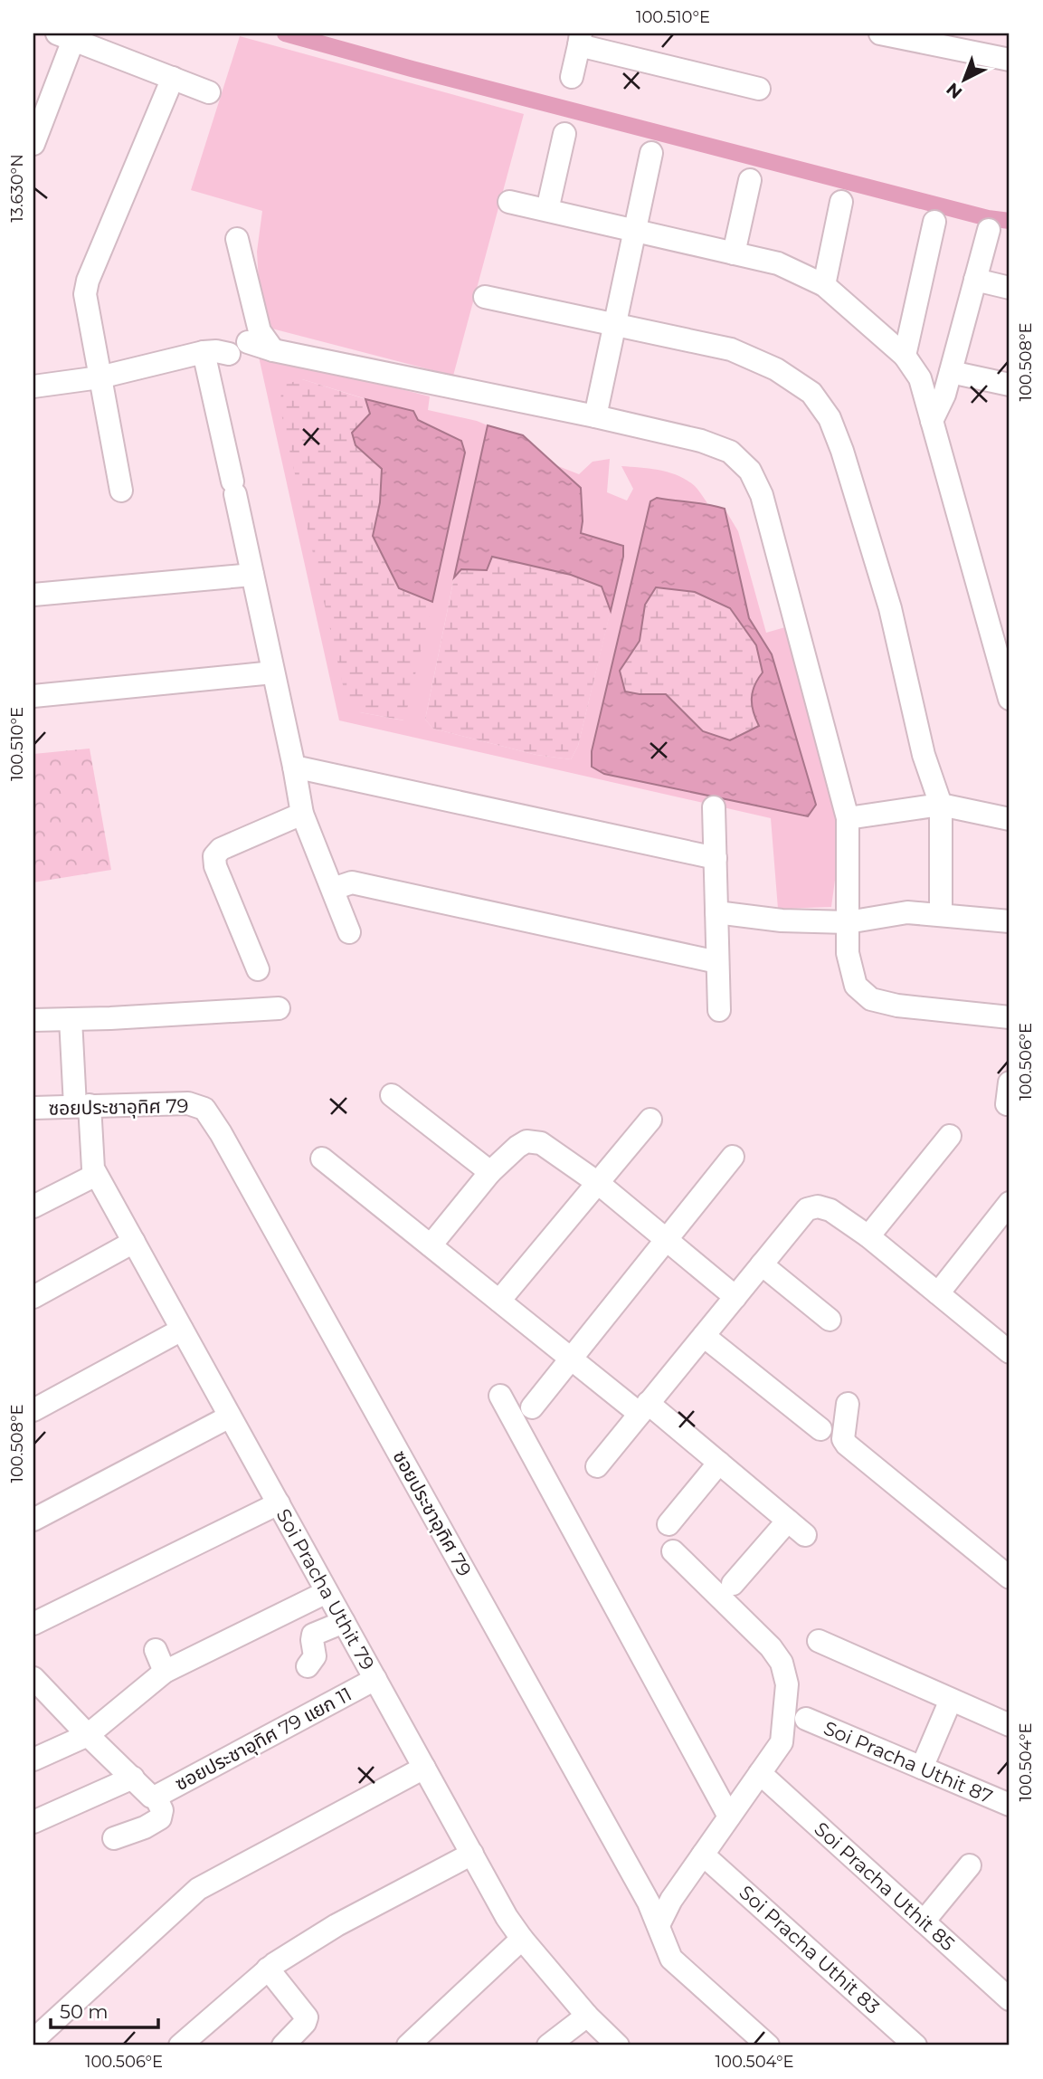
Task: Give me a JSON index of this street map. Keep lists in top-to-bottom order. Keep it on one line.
{"streets":{"street":["ซอยประชาอุทิศ 79","Soi Pracha Uthit 79","ซอยประชาอุทิศ 79 แยก 11","Soi Pracha Uthit 87","Soi Pracha Uthit 85","Soi Pracha Uthit 83"]},"crossings":[["ซอยประชาอุทิศ 79","Soi Pracha Uthit 79"],["Soi Pracha Uthit 79","ซอยประชาอุทิศ 79 แยก 11"]],"scale_bar":"50 m","north":"bottom left","coordinates":["100.510°E","13.630°N","100.508°E","100.506°E","100.504°E"]}
